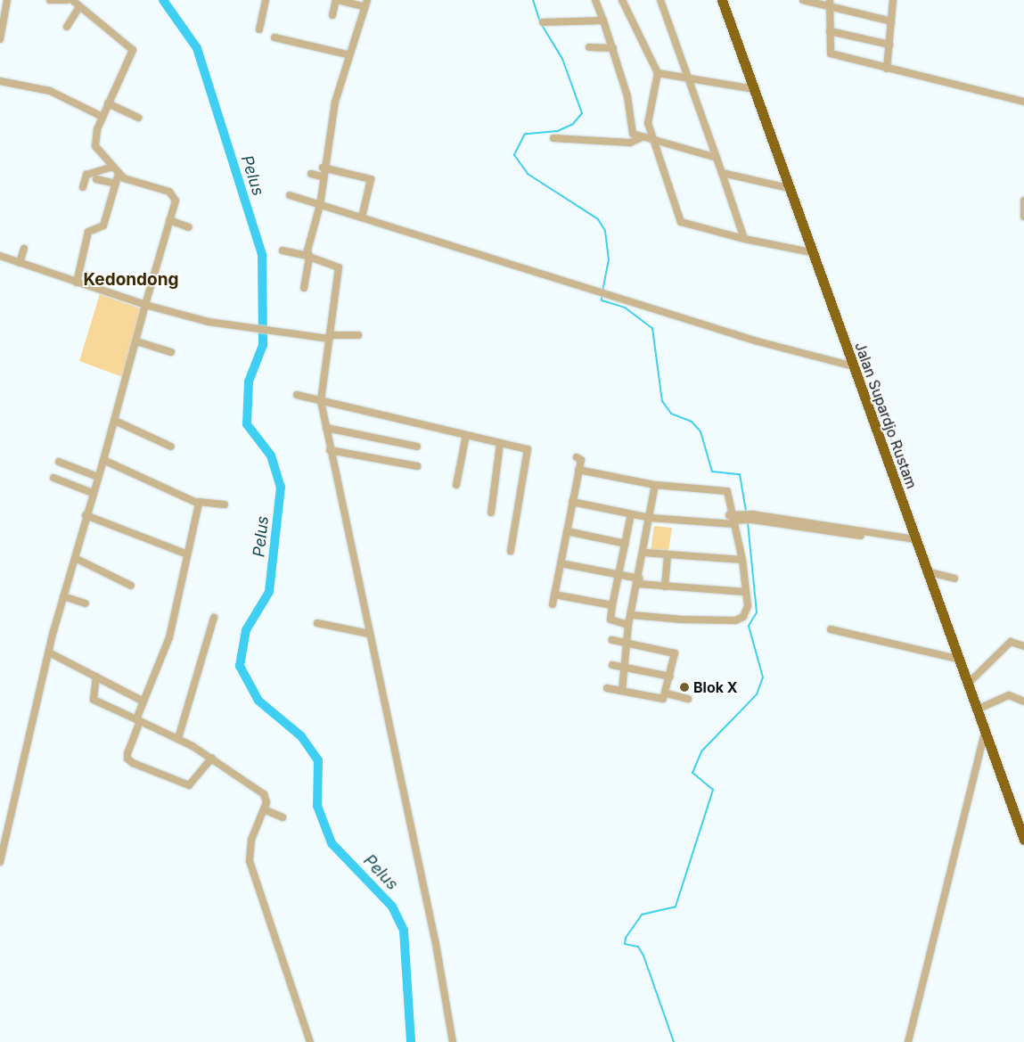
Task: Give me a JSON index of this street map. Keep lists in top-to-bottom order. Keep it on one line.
{"streets":{"highway":["Jalan Supardjo Rustam"]},"districts":["Kedondong"],"water":["Pelus"],"places":["Blok X"]}
